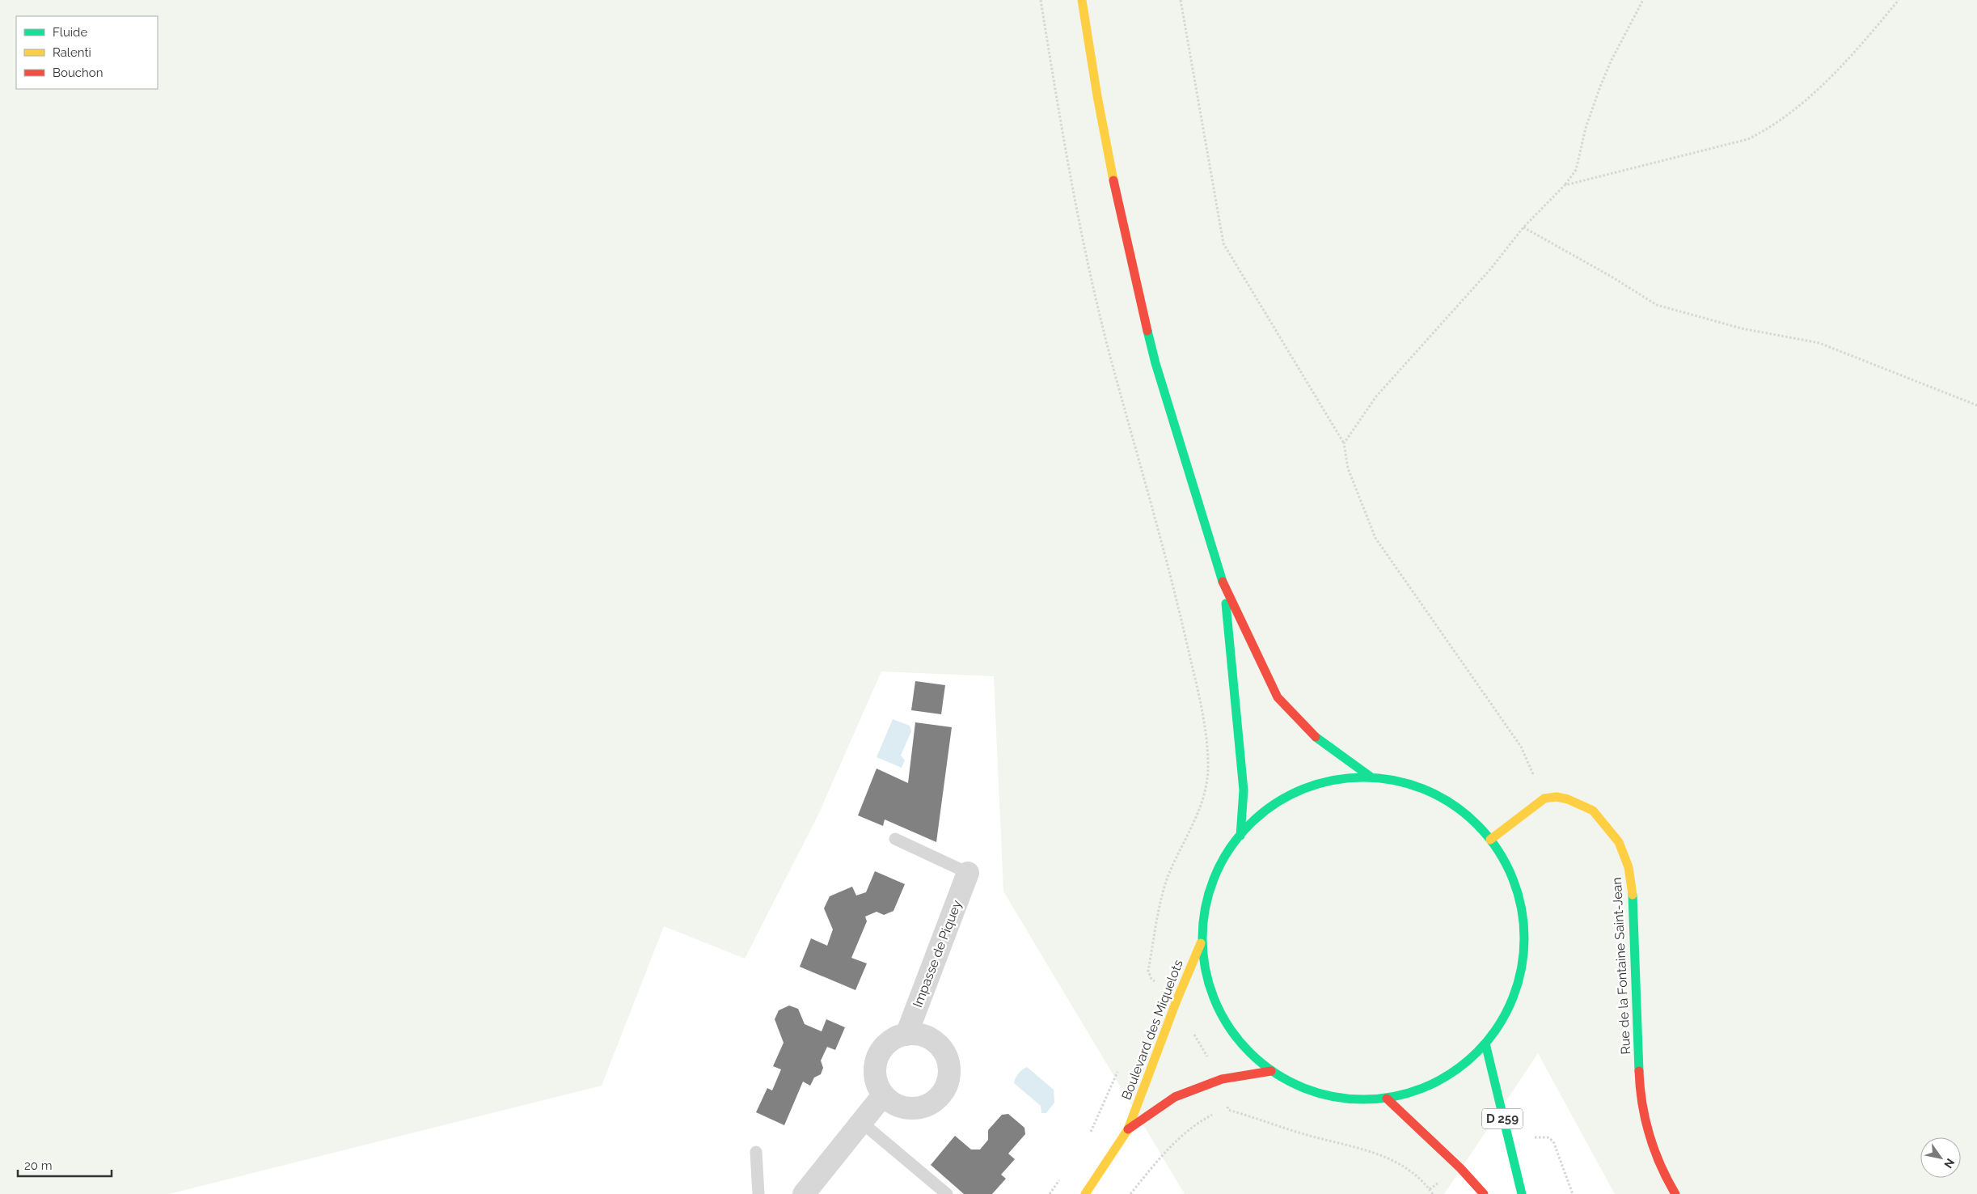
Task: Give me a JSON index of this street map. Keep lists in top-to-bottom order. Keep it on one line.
{"streets":{"main road":["Rue de la Fontaine Saint-Jean","Boulevard des Miquelots","D 259"],"street":["Impasse de Piquey"]},"legend":["Fluide","Ralenti","Bouchon"],"scale_bar":"20 m","north":"bottom right"}
